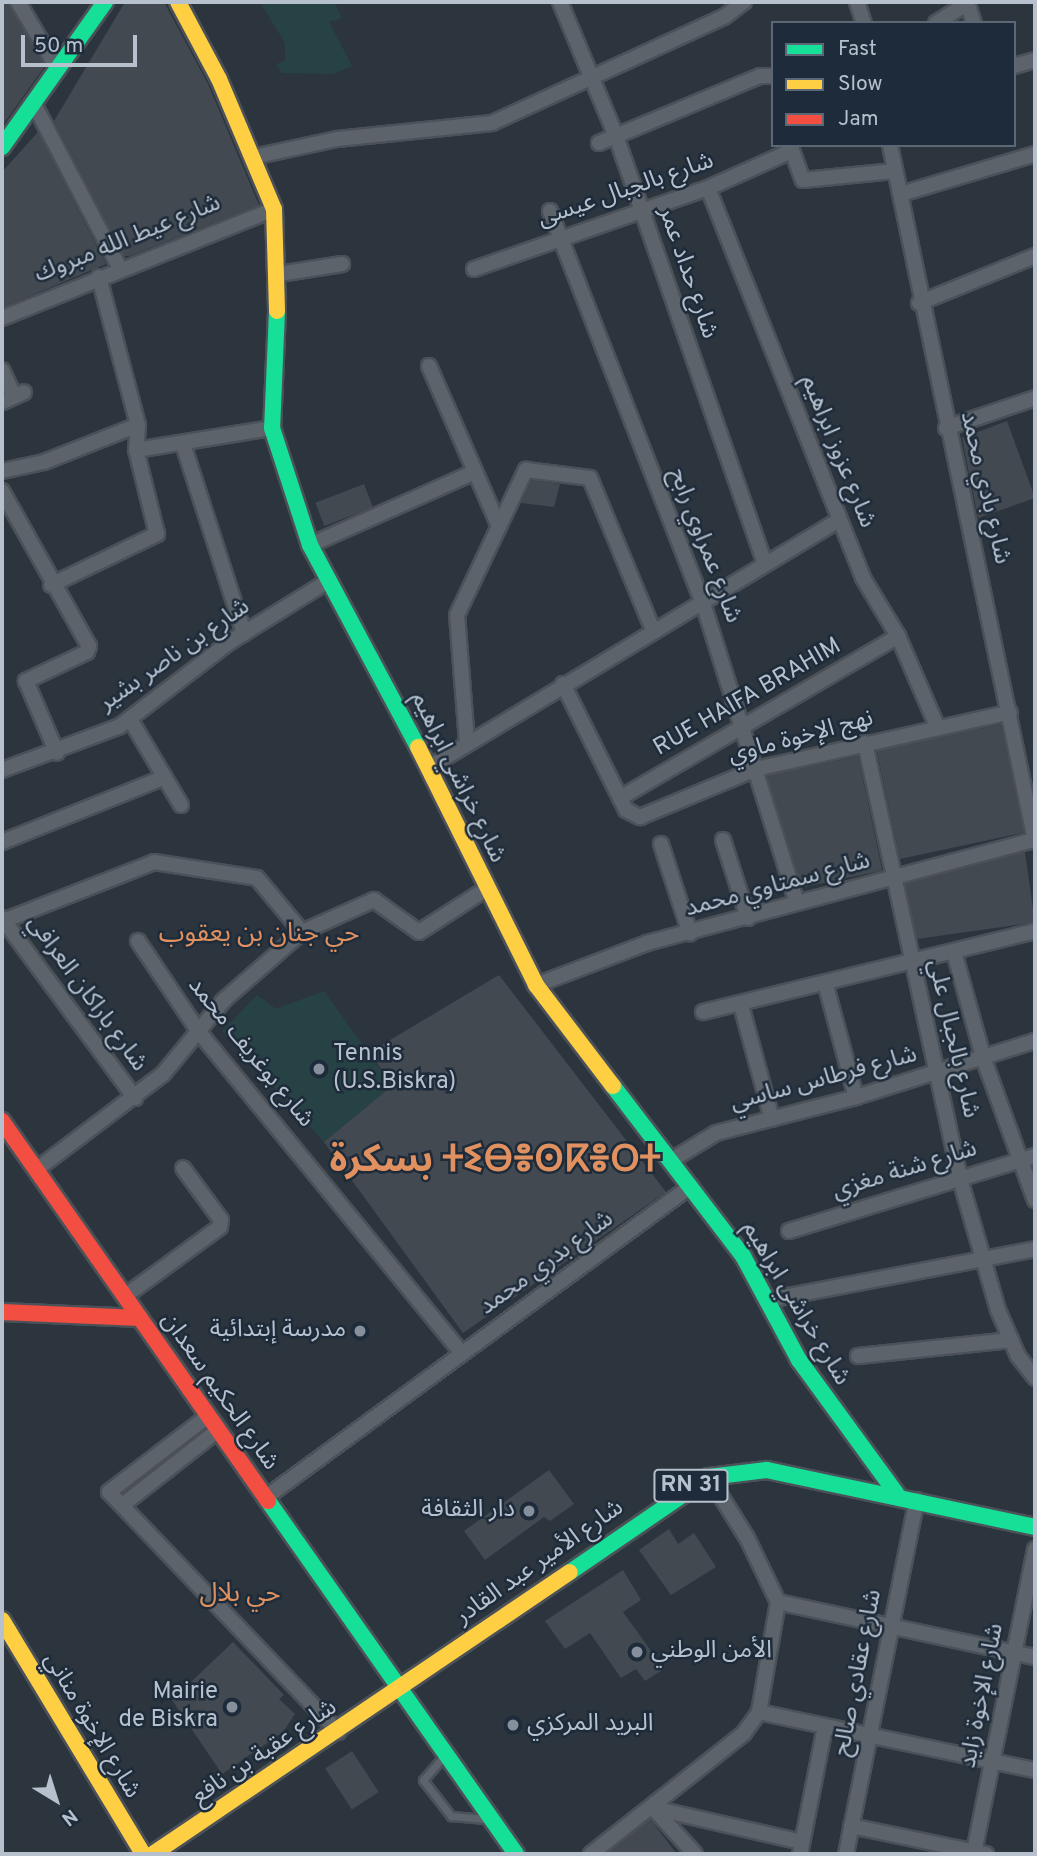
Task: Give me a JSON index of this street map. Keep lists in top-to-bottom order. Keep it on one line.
{"streets":{"street":["شارع بالجبال عيسى","شارع عيط الله مبروك","شارع حداد عمر","شارع عزوز ابراهيم","شارع بادي محمد","شارع عمراوي رابح","شارع بن ناصر بشير","RUE HAIFA BRAHIM","نهج الإخوة ماوي","شارع خراشي ابراهيم","شارع سمتاوي محمد","شارع باراكان العرافي","شارع بالجبال علي","شارع بوغريف محمد","شارع فرطاس ساسي","شارع شنة مغزي","شارع بدري محمد","شارع الحكيم سعدان","RN 31","شارع الأمير عبد القادر","شارع عقادي صالح","شارع الإخوة زايد","شارع الإخوة مناني","شارع عقبة بن نافع"]},"crossings":[["شارع بالجبال عيسى","شارع حداد عمر"],["شارع بالجبال عيسى","شارع عزوز ابراهيم"],["شارع بالجبال عيسى","شارع عمراوي رابح"],["شارع عيط الله مبروك","شارع خراشي ابراهيم"],["شارع عزوز ابراهيم","RUE HAIFA BRAHIM"],["شارع عزوز ابراهيم","نهج الإخوة ماوي"],["شارع بادي محمد","نهج الإخوة ماوي"],["شارع بادي محمد","شارع سمتاوي محمد"],["شارع عمراوي رابح","RUE HAIFA BRAHIM"],["شارع عمراوي رابح","نهج الإخوة ماوي"],["شارع عمراوي رابح","شارع سمتاوي محمد"],["شارع بن ناصر بشير","شارع خراشي ابراهيم"],["RUE HAIFA BRAHIM","نهج الإخوة ماوي"],["نهج الإخوة ماوي","شارع بالجبال علي"],["شارع خراشي ابراهيم","شارع سمتاوي محمد"],["شارع خراشي ابراهيم","شارع فرطاس ساسي"],["شارع خراشي ابراهيم","شارع بدري محمد"],["شارع خراشي ابراهيم","شارع الأمير عبد القادر"],["شارع سمتاوي محمد","شارع بالجبال علي"],["شارع بالجبال علي","شارع فرطاس ساسي"],["شارع بالجبال علي","شارع شنة مغزي"],["شارع بوغريف محمد","شارع بدري محمد"],["شارع بدري محمد","شارع الحكيم سعدان"],["شارع الحكيم سعدان","شارع الأمير عبد القادر"],["شارع الحكيم سعدان","شارع عقبة بن نافع"],["شارع الأمير عبد القادر","شارع عقادي صالح"],["شارع الأمير عبد القادر","شارع عقبة بن نافع"]],"districts":["حي جنان بن يعقوب","بسكرة ⵜⵉⴱⴻⵙⴽⴻⵔⵜ","حي بلال"],"places":["Tennis (U.S.Biskra)","مدرسة إبتدائية","دار الثقافة","الأمن الوطني","Mairie de Biskra","البريد المركزي"],"legend":["Fast","Slow","Jam"],"scale_bar":"50 m","north":"bottom right"}
